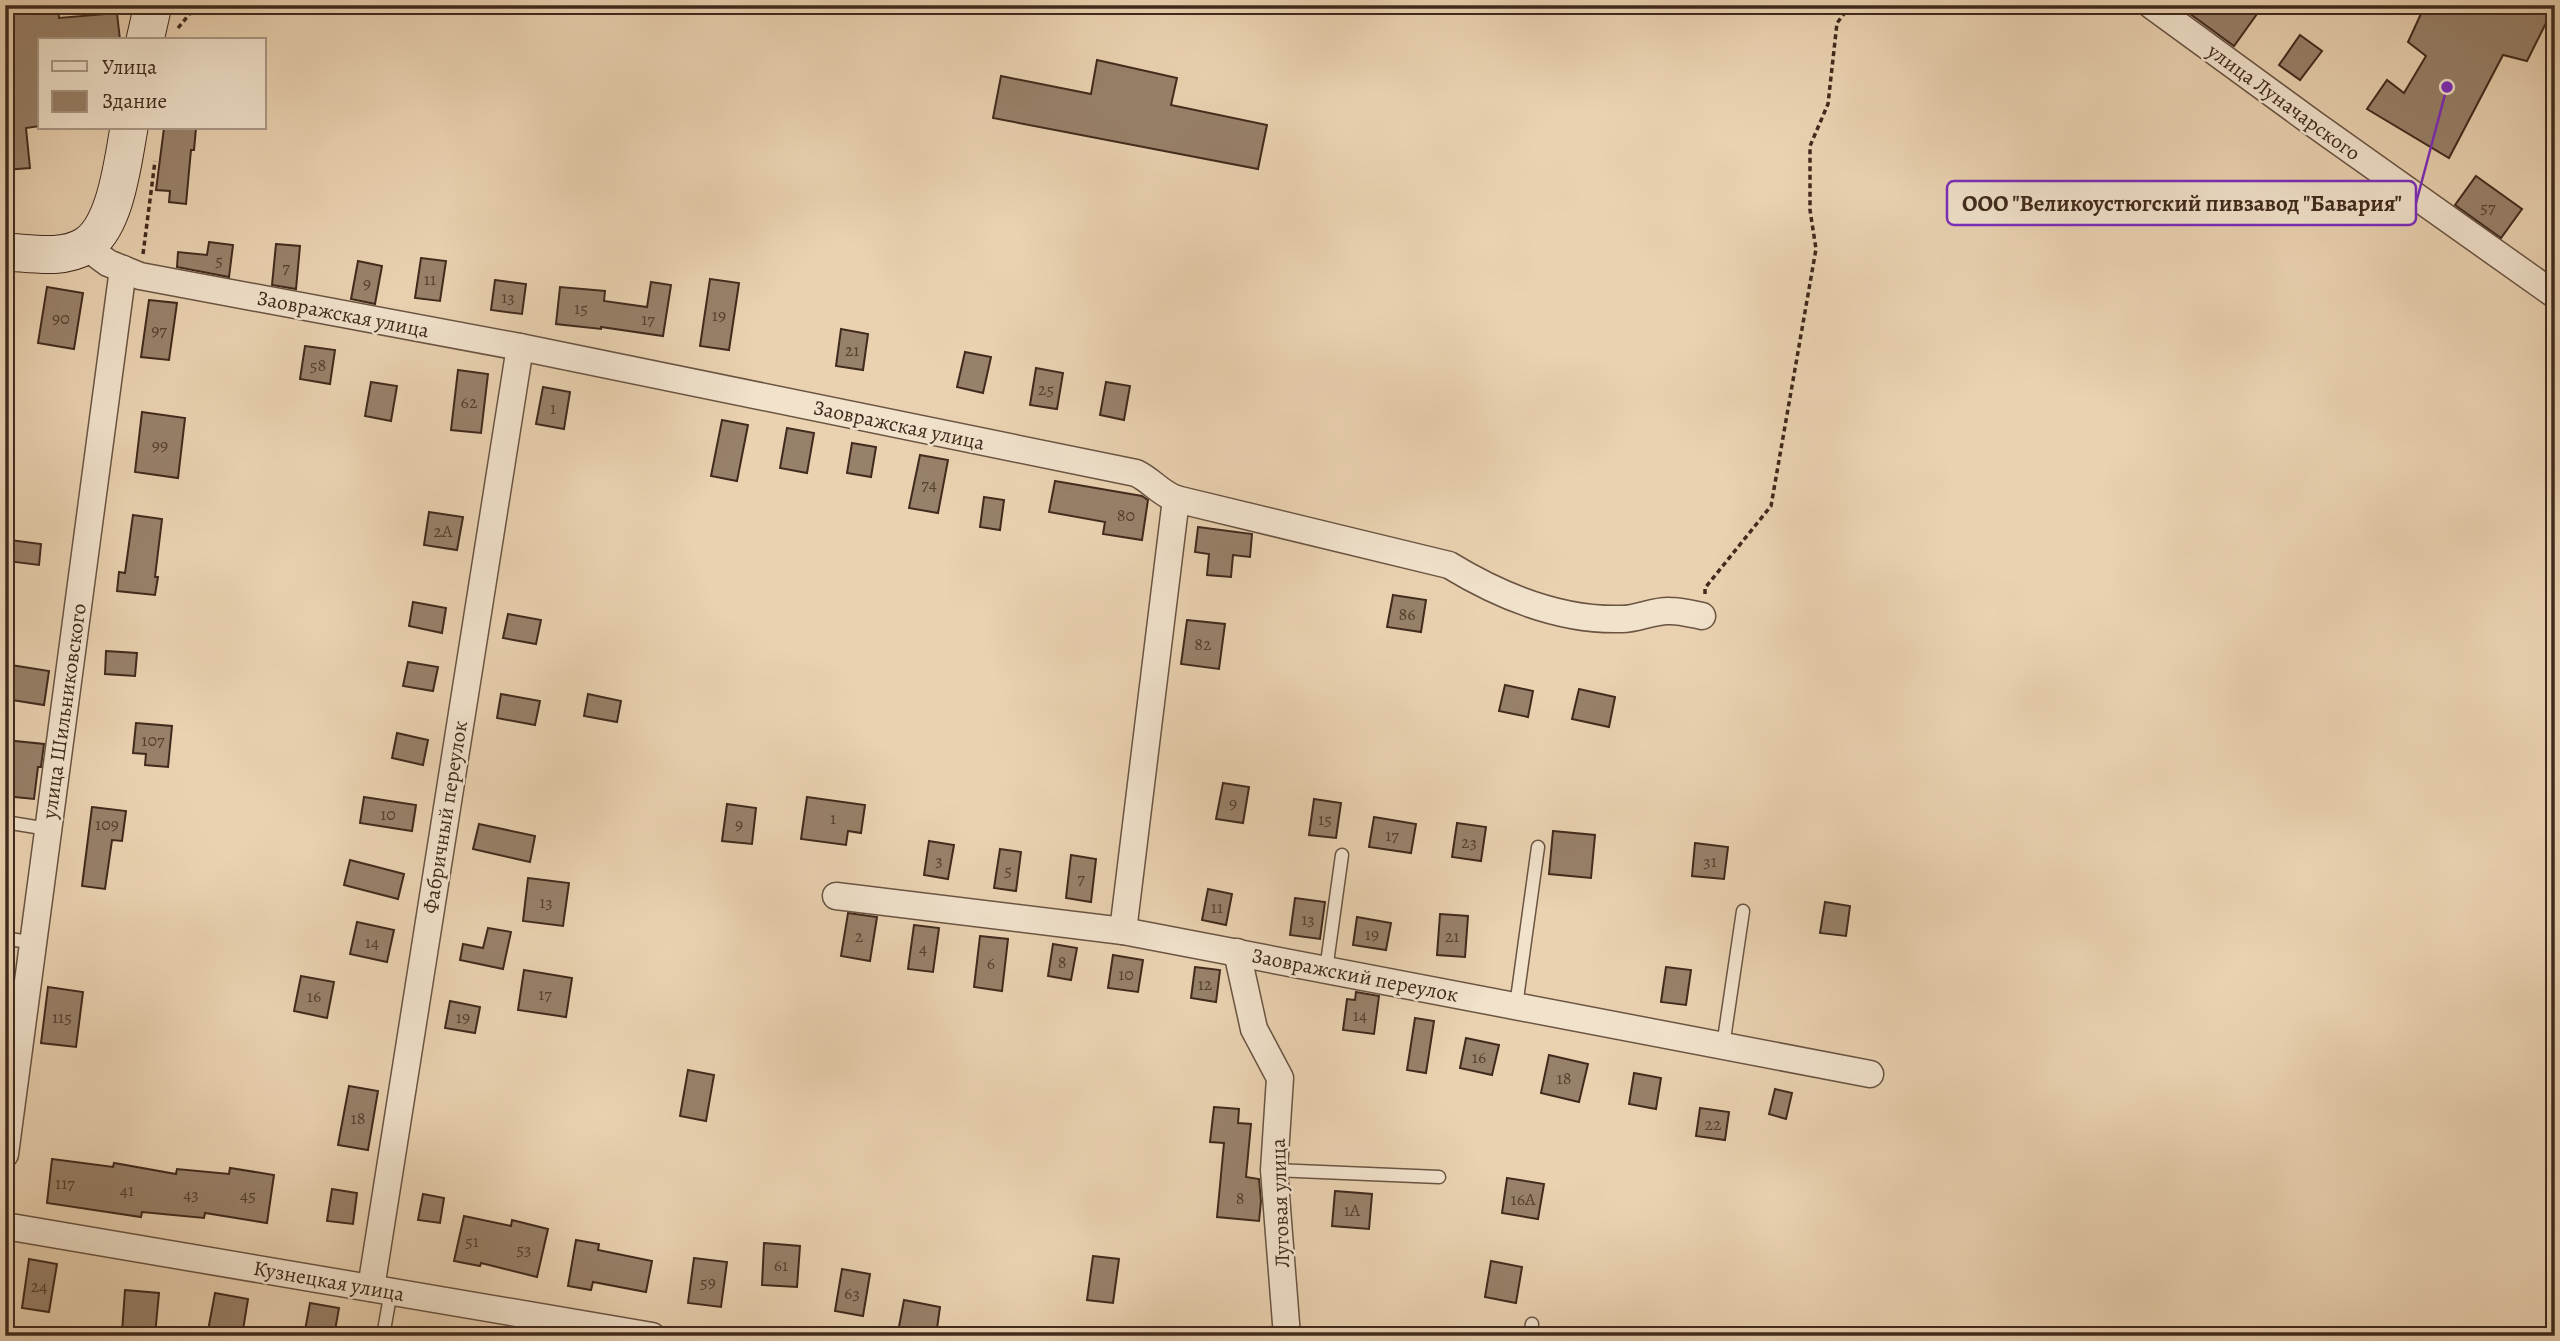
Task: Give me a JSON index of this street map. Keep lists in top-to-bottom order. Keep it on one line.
{"streets":{"street":["улица Луначарского","Заовражская улица","улица Шильниковского","Фабричный переулок","Заовражский переулок","Луговая улица","Кузнецкая улица"]},"crossings":[["Заовражская улица","улица Шильниковского"],["Заовражская улица","Фабричный переулок"],["Фабричный переулок","Кузнецкая улица"],["Заовражский переулок","Луговая улица"]],"places":["ООО \"Великоустюгский пивзавод \"Бавария\""],"house_numbers":["57","5","7","11","9","13","15","19","90","17","97","21","58","25","62","1","99","74","80","2А","86","82","107","9","10","1","15","109","9","17","23","3","31","5","7","13","11","13","19","2","21","14","4","8","6","10","12","17","16","14","115","19","16","18","18","22","117","41","43","45","8","16А","1А","51","53","61","59","24","63"],"legend":["Улица","Здание"]}
